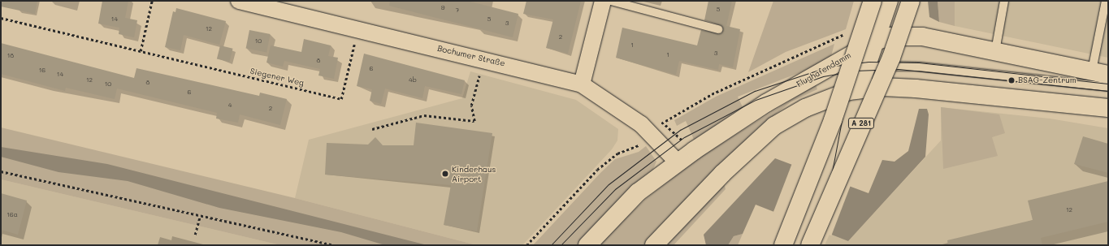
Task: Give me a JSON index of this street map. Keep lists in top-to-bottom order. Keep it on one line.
{"streets":{"main road":["Flughafendamm","A 281"],"street":["Bochumer Straße"],"path":["Siegener Weg"]},"crossings":[["Bochumer Straße","Flughafendamm"],["Bochumer Straße","Siegener Weg"]],"places":["BSAG-Zentrum","Kinderhaus Airport"],"house_numbers":["9","5","7","14","5","3","12","2","10","1","3","1","18","8","6","16","14","12","4b","8","10","6","4","2","12","16a"]}
